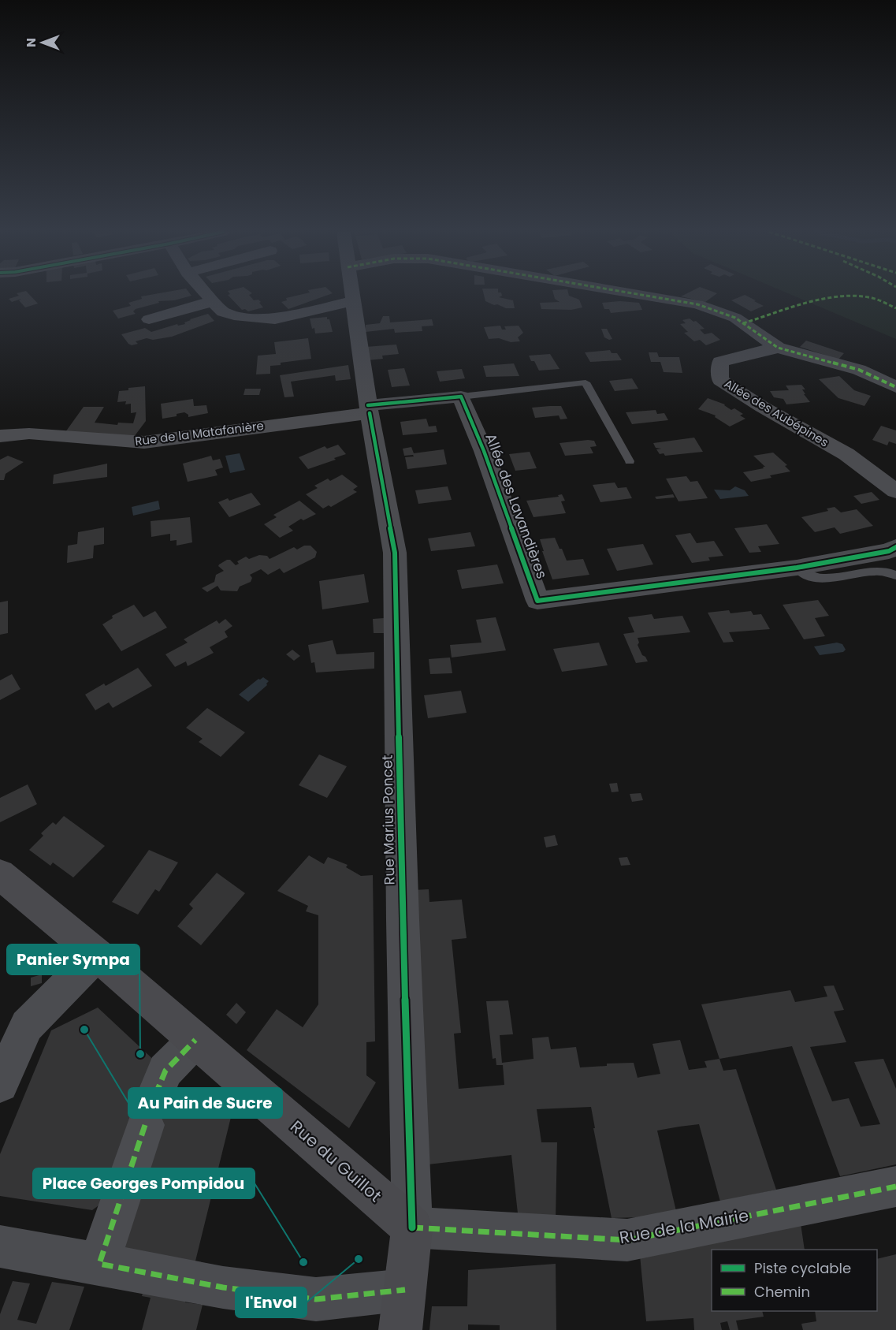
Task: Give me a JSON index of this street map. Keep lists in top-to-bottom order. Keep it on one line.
{"streets":{"street":["Allée des Aubépines","Rue de la Matafanière","Allée des Lavandières","Rue Marius Poncet","Rue du Guillot","Rue de la Mairie"]},"crossings":[["Rue de la Matafanière","Rue Marius Poncet"],["Rue Marius Poncet","Rue du Guillot"],["Rue Marius Poncet","Rue de la Mairie"],["Rue du Guillot","Rue de la Mairie"]],"places":["Au Pain de Sucre","Panier Sympa","l'Envol","Place Georges Pompidou"],"legend":["Piste cyclable","Chemin"],"north":"left"}
